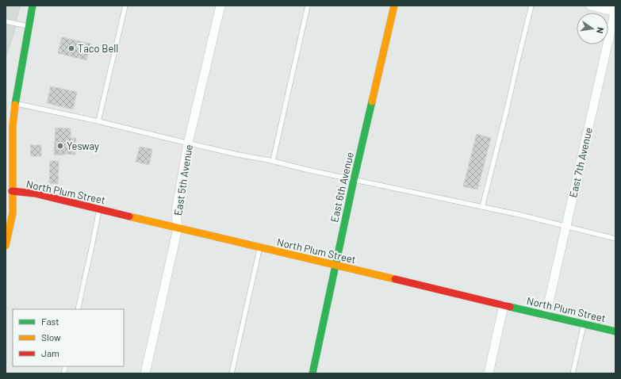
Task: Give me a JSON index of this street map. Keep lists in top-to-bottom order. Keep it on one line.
{"streets":{"street":["East 7th Avenue","East 5th Avenue","East 6th Avenue","North Plum Street"]},"crossings":[["East 7th Avenue","North Plum Street"],["East 5th Avenue","North Plum Street"],["East 6th Avenue","North Plum Street"]],"places":["Taco Bell","Yesway"],"legend":["Fast","Slow","Jam"],"north":"right"}
